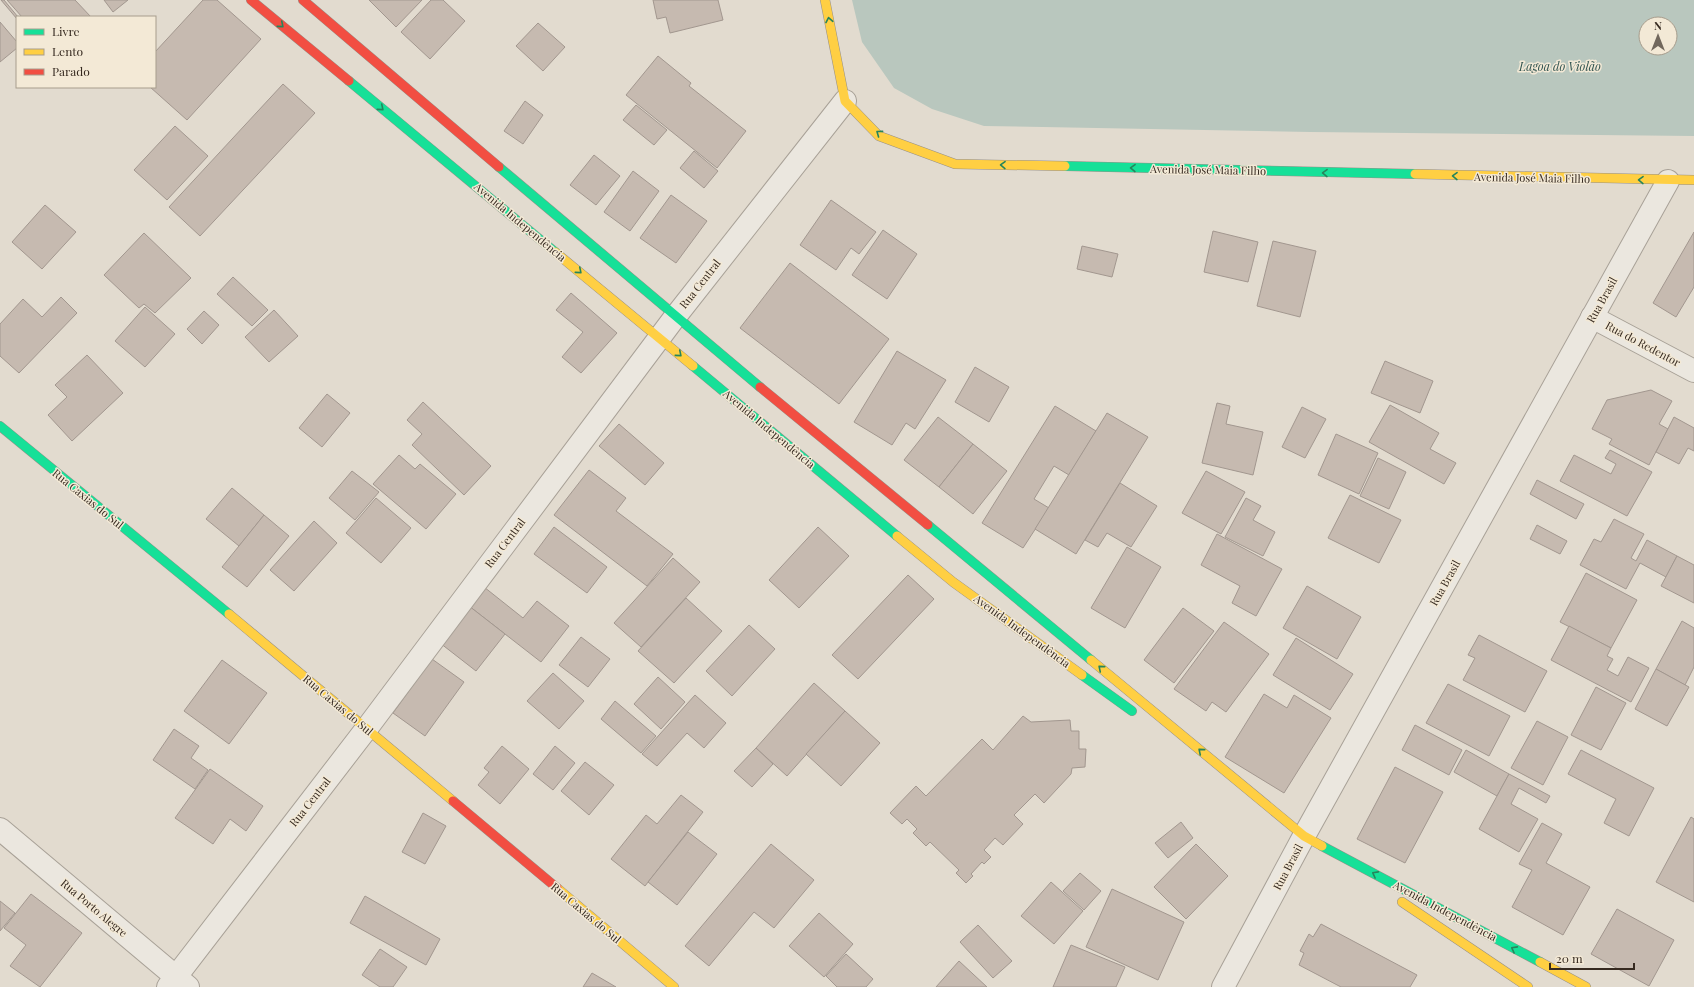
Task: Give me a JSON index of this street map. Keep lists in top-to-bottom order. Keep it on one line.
{"streets":{"street":["Avenida José Maia Filho","Avenida Independência","Rua Central","Rua Brasil","Rua do Redentor","Rua Caxias do Sul","Rua Porto Alegre"]},"crossings":[["Avenida José Maia Filho","Rua Central"],["Avenida José Maia Filho","Rua Brasil"],["Avenida Independência","Rua Central"],["Avenida Independência","Rua Brasil"],["Rua Central","Rua Caxias do Sul"],["Rua Central","Rua Porto Alegre"],["Rua Brasil","Rua do Redentor"]],"one_way":["Avenida José Maia Filho"],"water":["Lagoa do Violão"],"legend":["Livre","Lento","Parado"],"scale_bar":"20 m","north":"top"}
